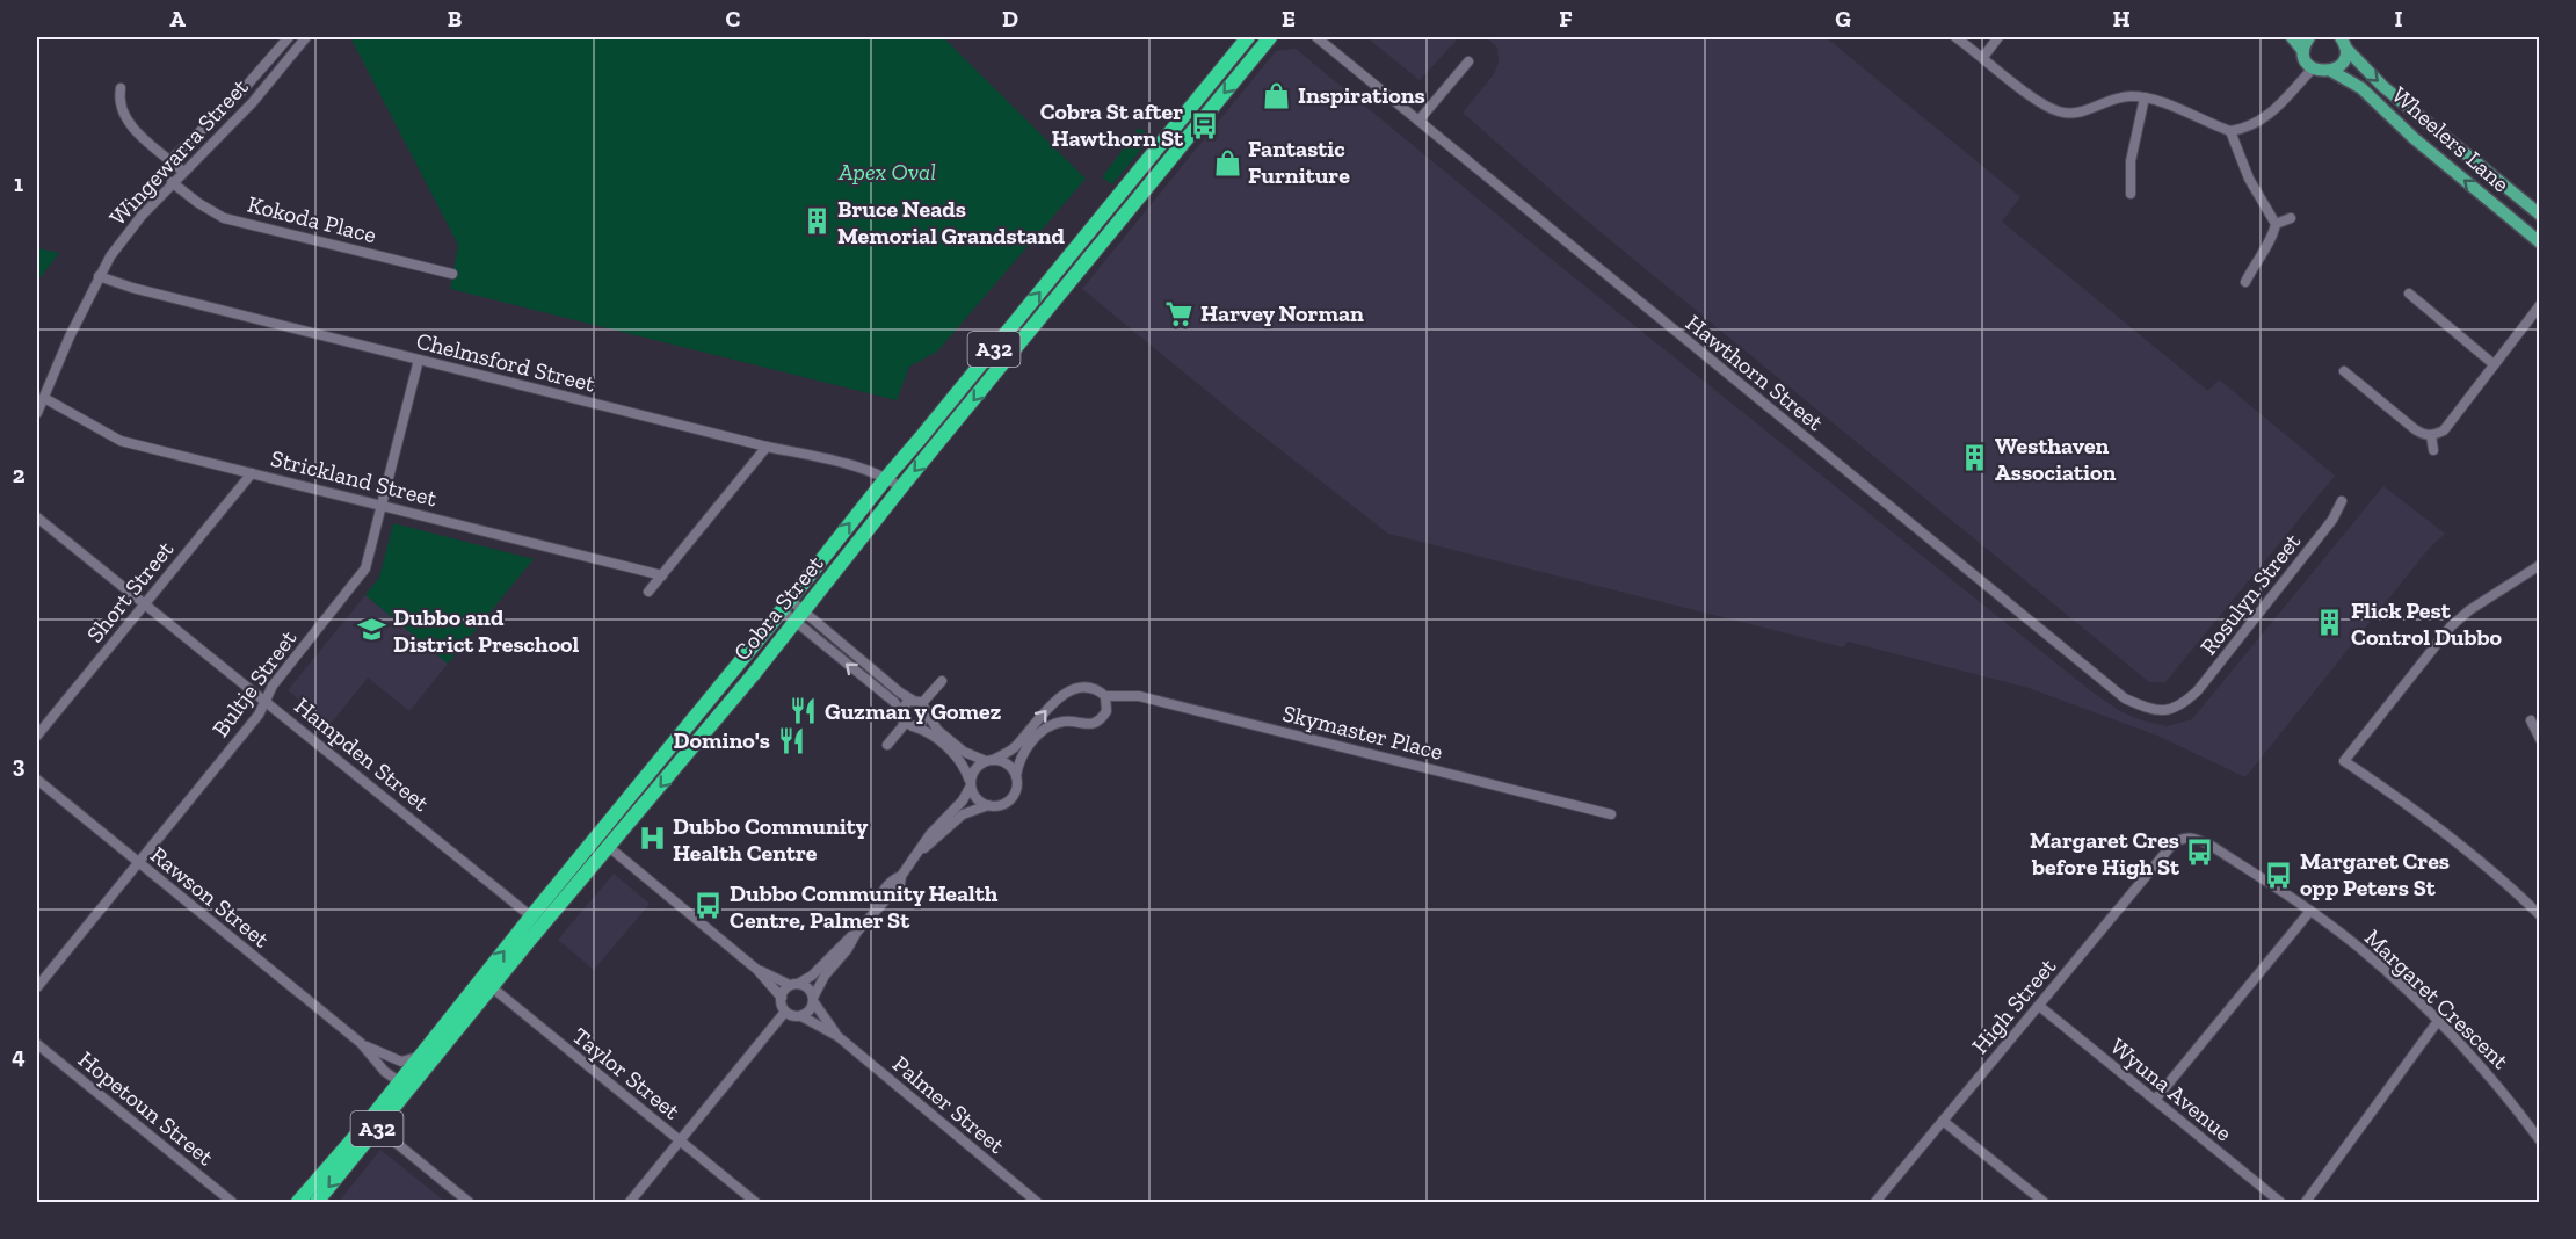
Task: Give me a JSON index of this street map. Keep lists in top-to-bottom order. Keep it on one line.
{"streets":{"highway":["A32","Cobra Street"],"main road":["Wheelers Lane"],"street":["Wingewarra Street","Kokoda Place","Chelmsford Street","Hawthorn Street","Strickland Street","Short Street","Rosulyn Street","Bultje Street","Skymaster Place","Hampden Street","Rawson Street","Margaret Crescent","High Street","Taylor Street","Wyuna Avenue","Palmer Street","Hopetoun Street"]},"crossings":[["Wingewarra Street","Kokoda Place"],["Wingewarra Street","Chelmsford Street"],["Wingewarra Street","Strickland Street"],["Chelmsford Street","Cobra Street"],["Chelmsford Street","Bultje Street"],["Hawthorn Street","Rosulyn Street"],["Strickland Street","Short Street"],["Strickland Street","Bultje Street"],["Short Street","Hampden Street"],["Cobra Street","Hampden Street"],["Cobra Street","Rawson Street"],["Cobra Street","Taylor Street"],["Bultje Street","Hampden Street"],["Bultje Street","Rawson Street"],["Margaret Crescent","High Street"],["High Street","Wyuna Avenue"]],"parks":["Apex Oval"],"places":{"shop":["Inspirations","Fantastic Furniture"],"bus stop":["Cobra St after Hawthorn St","Margaret Cres before High St","Margaret Cres opp Peters St","Dubbo Community Health Centre, Palmer St"],"building":["Bruce Neads Memorial Grandstand","Westhaven Association","Flick Pest Control Dubbo"],"supermarket":["Harvey Norman"],"school or university":["Dubbo and District Preschool"],"restaurant":["Guzman y Gomez","Domino's"],"hospital":["Dubbo Community Health Centre"]},"grid":{"columns":["A","B","C","D","E","F","G","H","I"],"rows":["1","2","3","4"]}}
